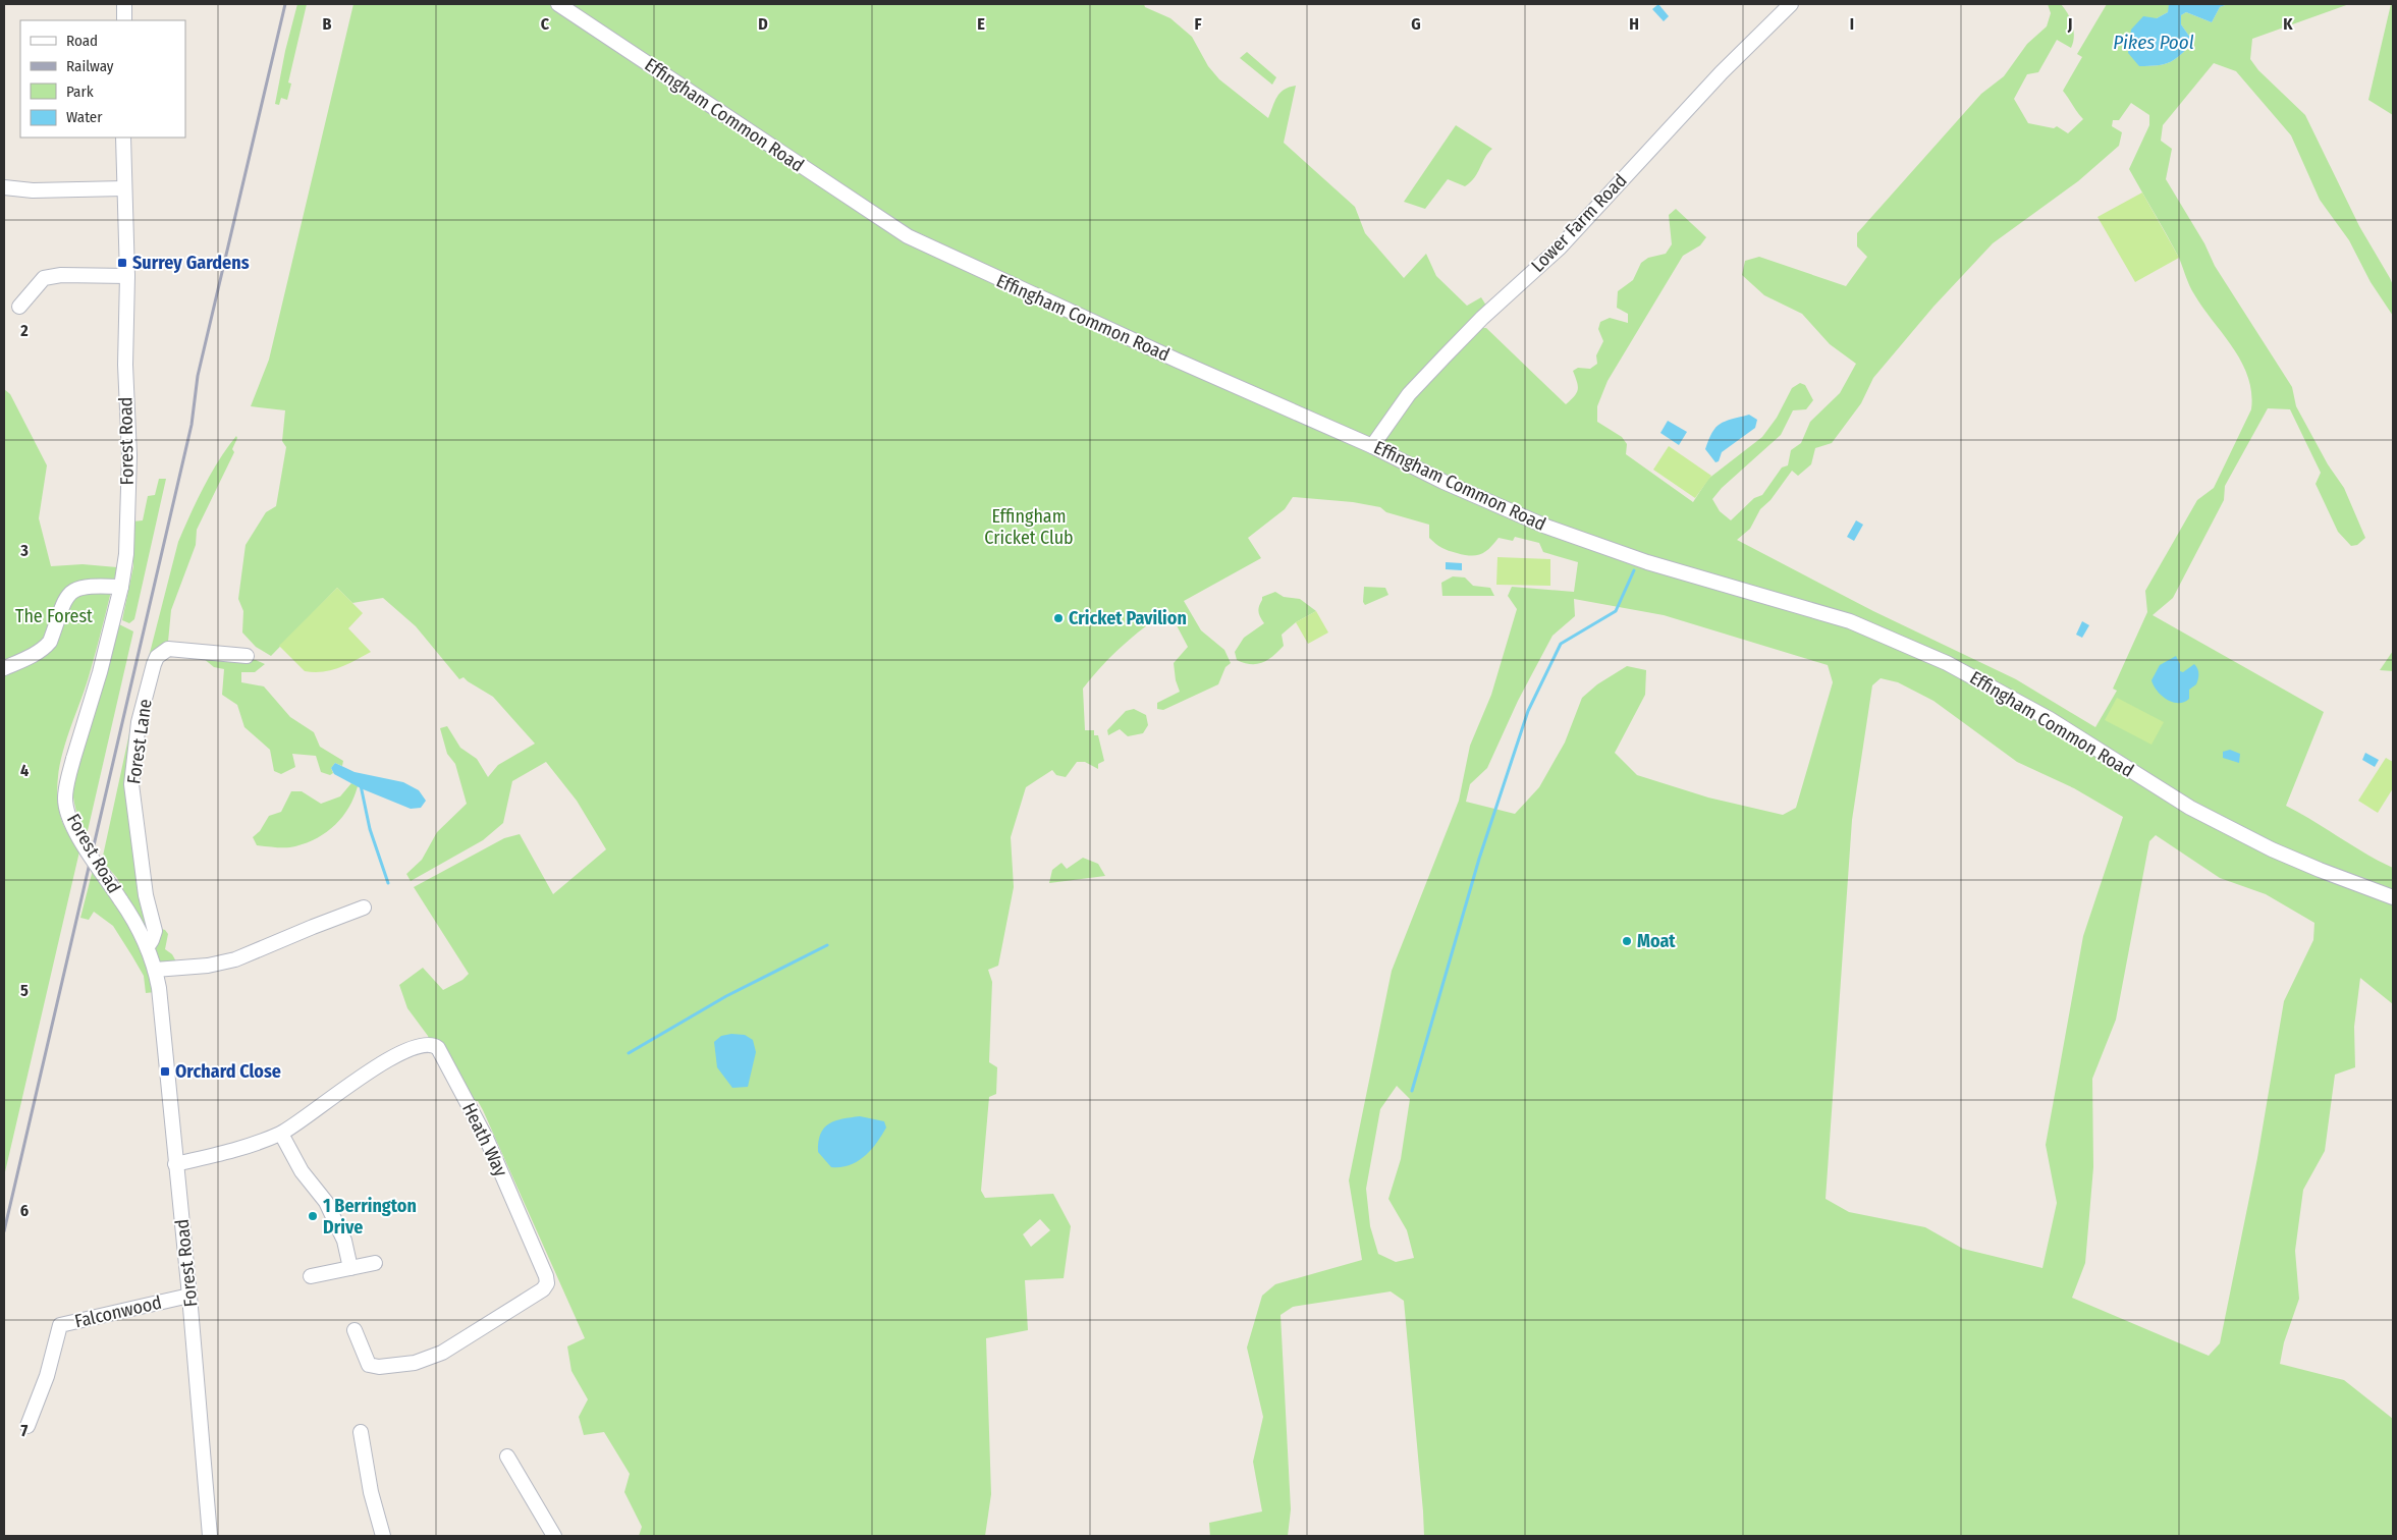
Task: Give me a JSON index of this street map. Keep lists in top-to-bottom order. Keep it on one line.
{"streets":{"street":["Effingham Common Road","Lower Farm Road","Forest Road","Forest Lane","Heath Way","Falconwood"]},"crossings":[["Effingham Common Road","Lower Farm Road"],["Forest Road","Forest Lane"],["Forest Road","Heath Way"],["Forest Road","Falconwood"]],"water":["Pikes Pool"],"parks":["Effingham Cricket Club","The Forest"],"places":{"transit":["Surrey Gardens","Orchard Close"],"other":["Cricket Pavilion","Moat","1 Berrington Drive"]},"legend":["Road","Railway","Park","Water"],"grid":{"columns":["B","C","D","E","F","G","H","I","J","K"],"rows":["2","3","4","5","6","7"]}}
